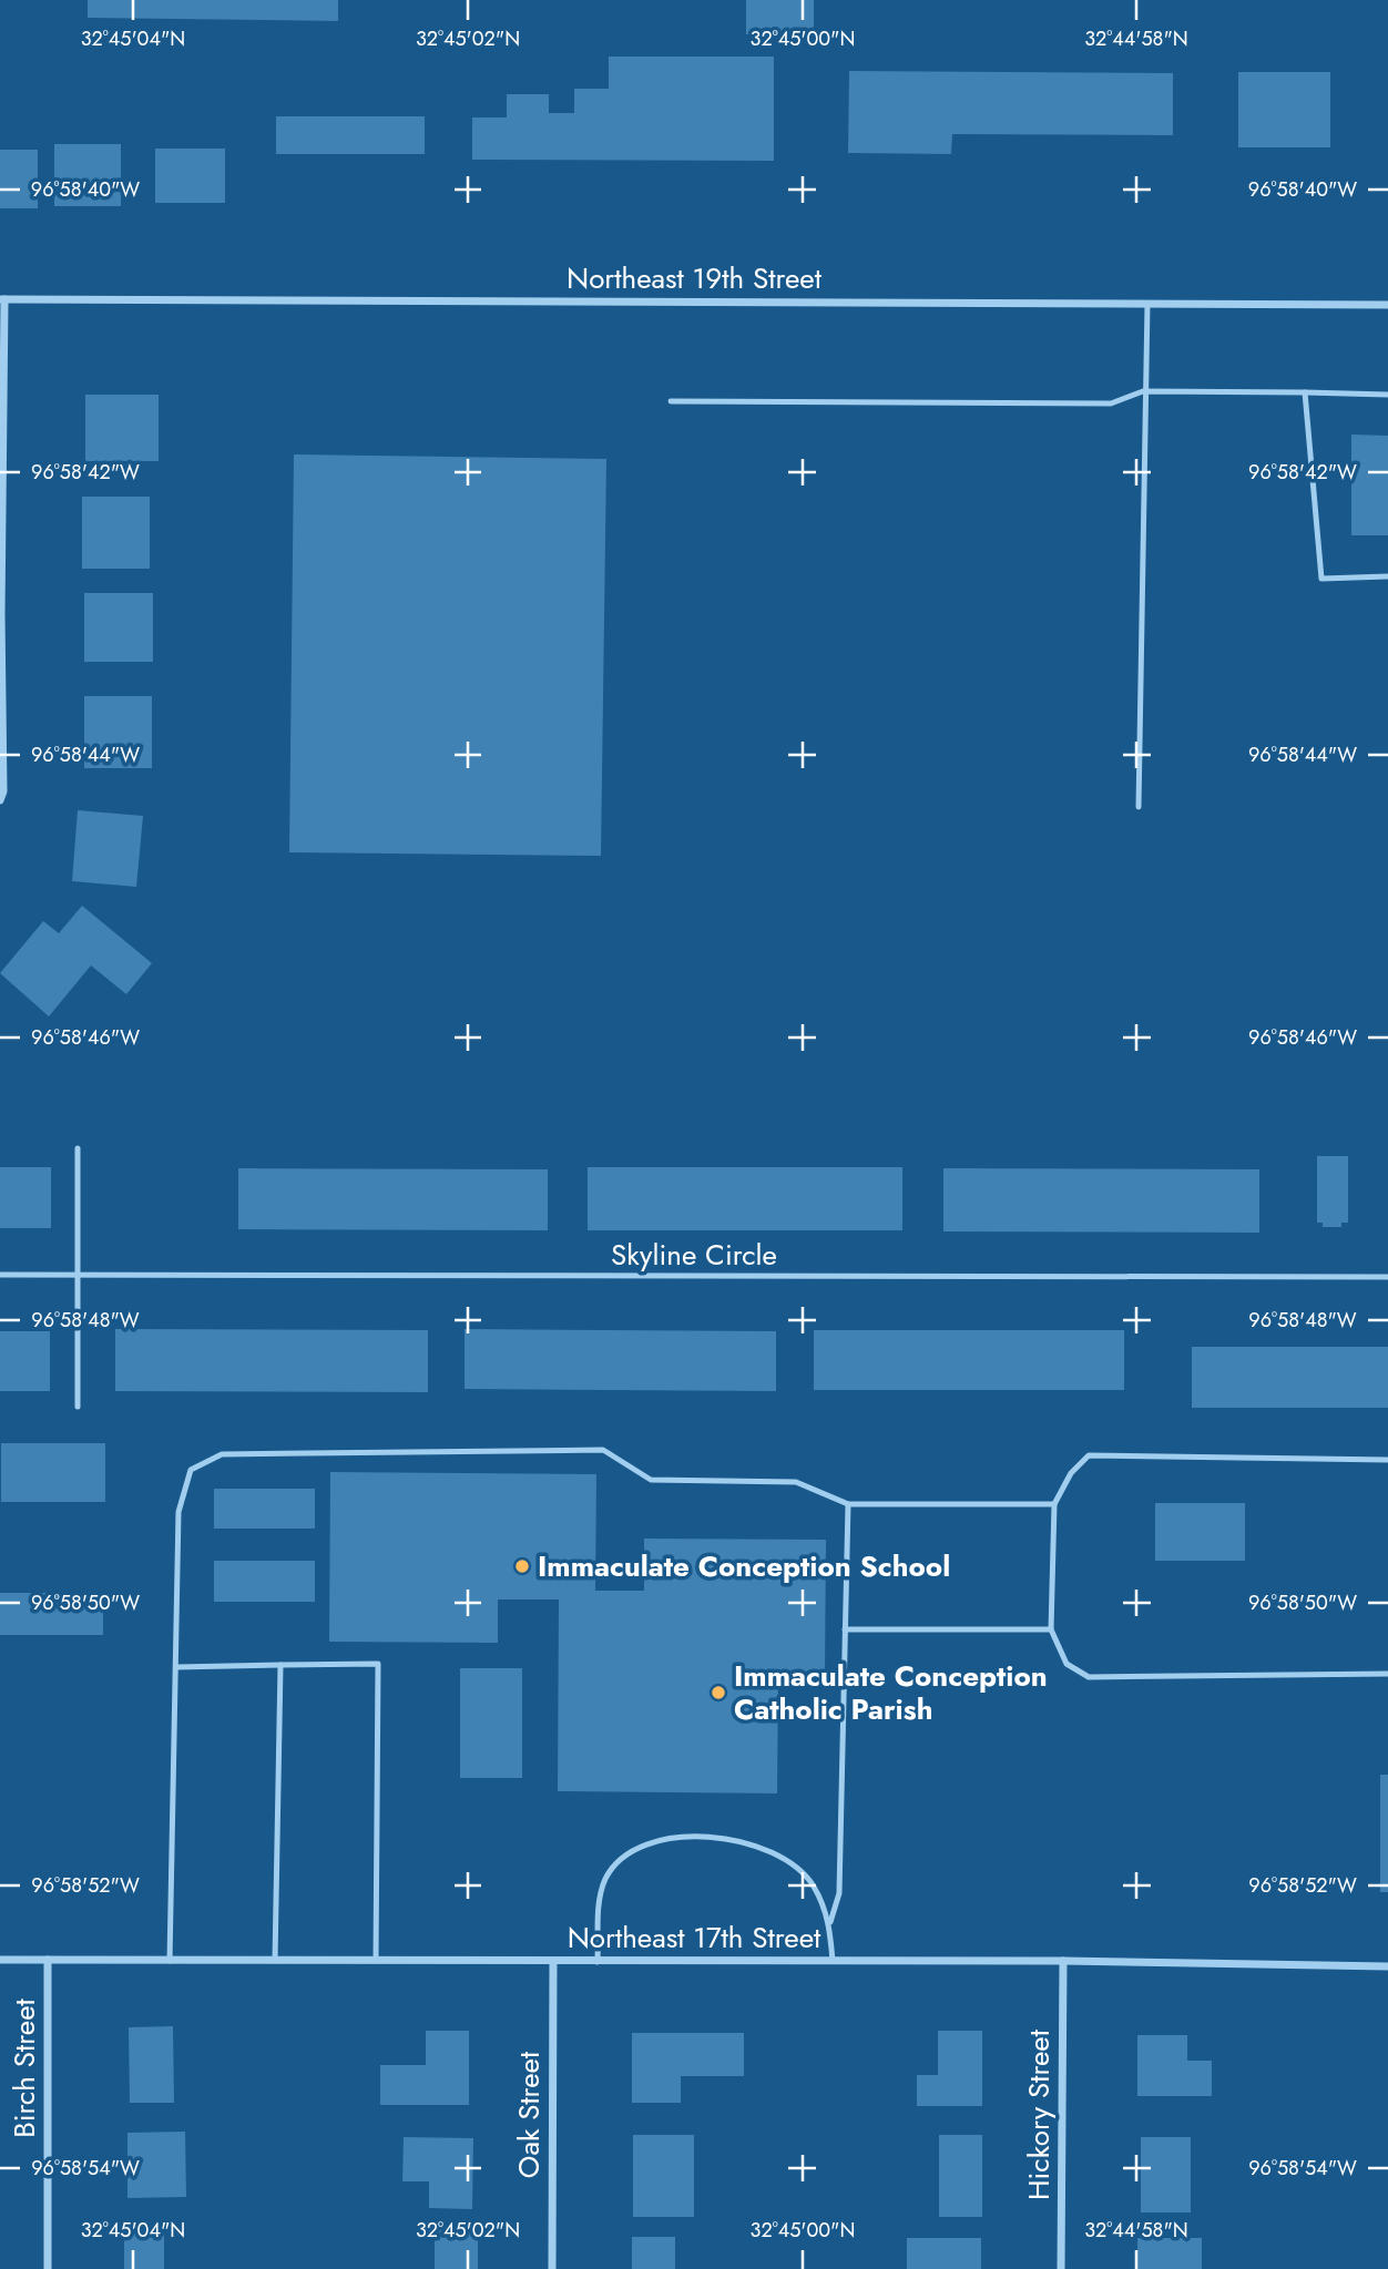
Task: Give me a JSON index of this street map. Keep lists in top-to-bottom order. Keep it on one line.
{"streets":{"street":["Northeast 19th Street","Northeast 17th Street","Birch Street","Oak Street","Hickory Street"],"lane":["Skyline Circle"]},"crossings":[["Northeast 17th Street","Birch Street"],["Northeast 17th Street","Oak Street"],["Northeast 17th Street","Hickory Street"]],"places":["Immaculate Conception School","Immaculate Conception Catholic Parish"],"coordinates":["32°45'04\"N","32°45'02\"N","32°45'00\"N","32°44'58\"N","96°58'40\"W","96°58'42\"W","96°58'44\"W","96°58'46\"W","96°58'48\"W","96°58'50\"W","96°58'52\"W","96°58'54\"W"]}
